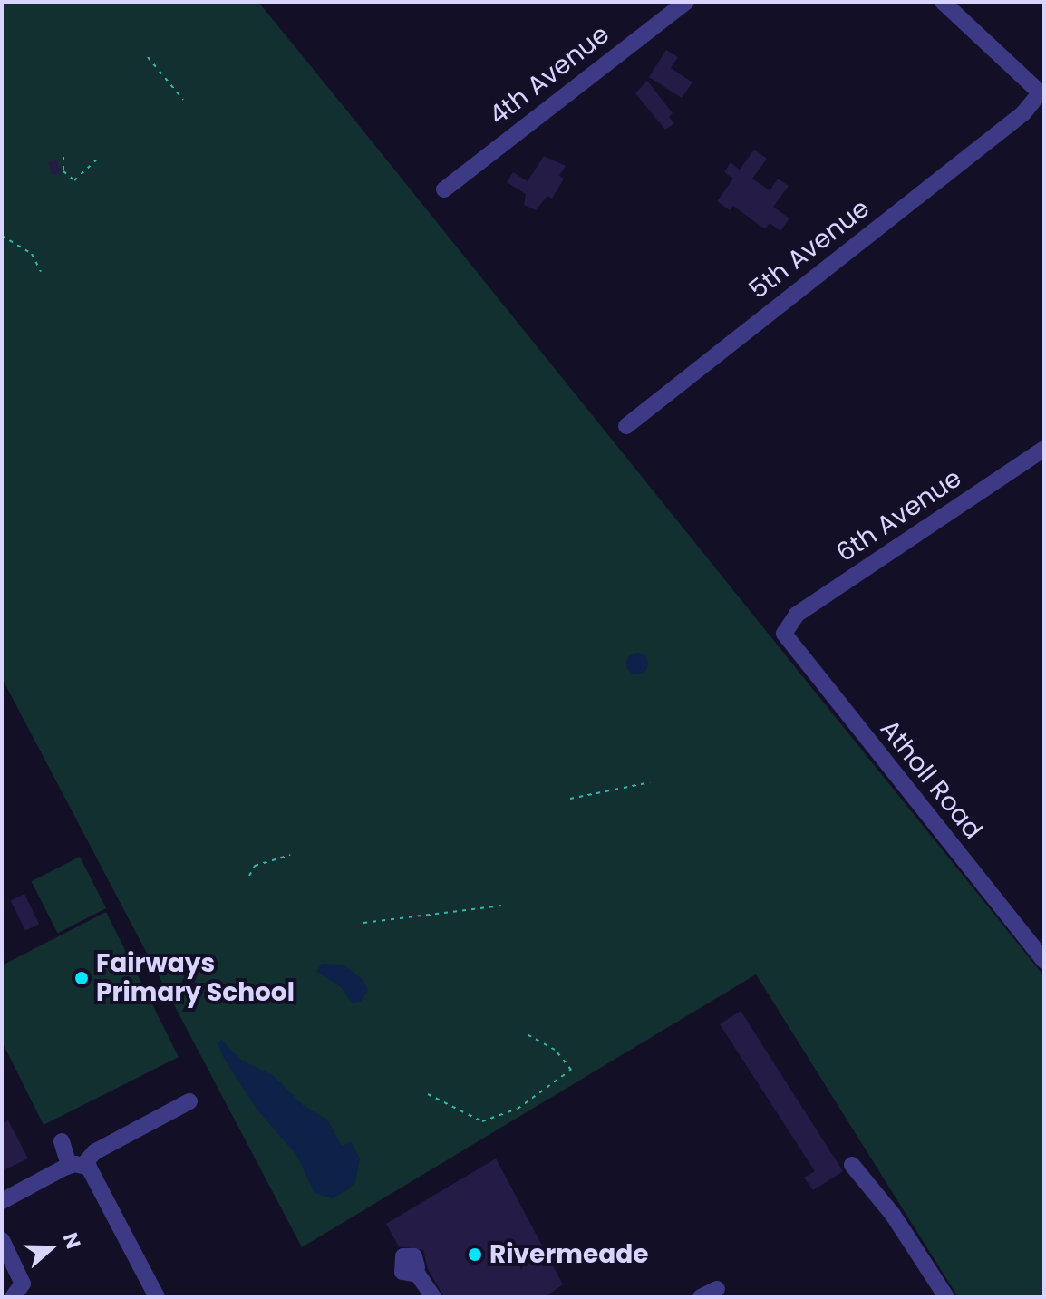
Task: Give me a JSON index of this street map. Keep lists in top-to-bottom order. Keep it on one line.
{"streets":{"street":["4th Avenue","5th Avenue","6th Avenue","Atholl Road"]},"crossings":[["6th Avenue","Atholl Road"]],"places":["Fairways Primary School","Rivermeade"],"north":"right"}
